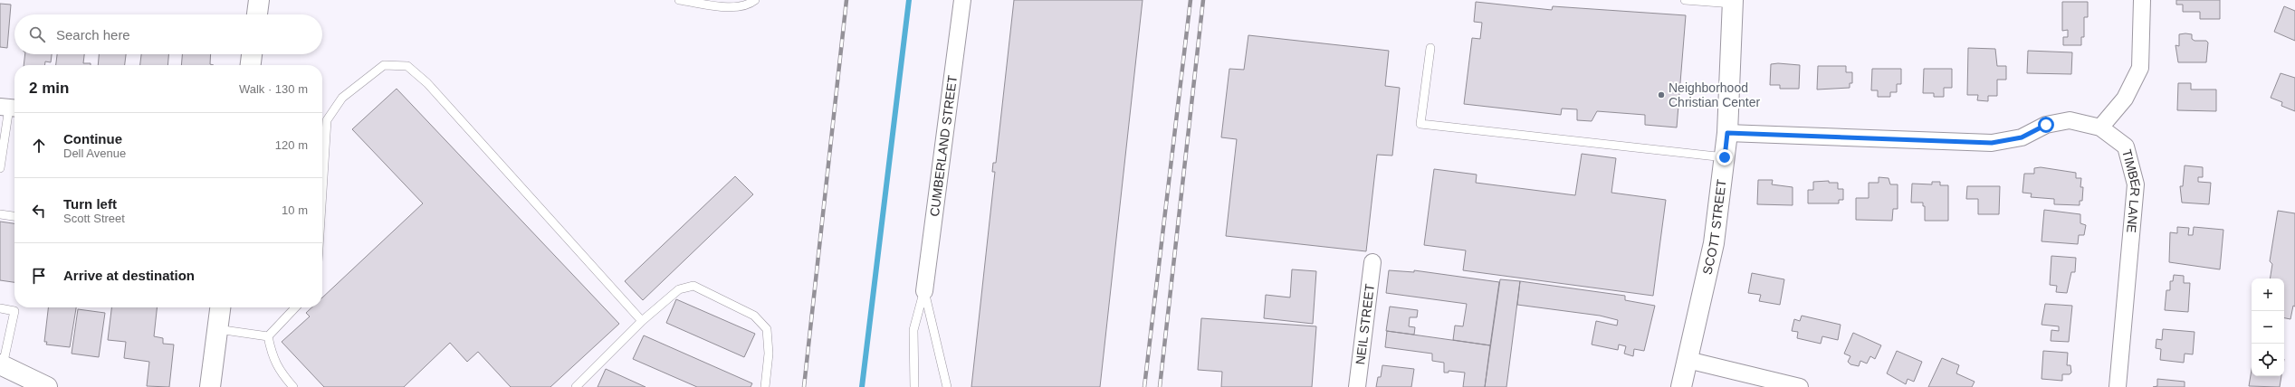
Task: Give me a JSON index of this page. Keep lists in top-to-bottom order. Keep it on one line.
{"streets":{"main road":["SCOTT STREET"],"street":["CUMBERLAND STREET","TIMBER LANE","NEIL STREET"]},"places":["Neighborhood Christian Center"],"page":{"search":"Search here","heading":["2 min","Walk · 130 m"],"list":[["Continue","Dell Avenue","120 m"],["Turn left","Scott Street","10 m"],"Arrive at destination"],"map_buttons":["+","−"]}}
